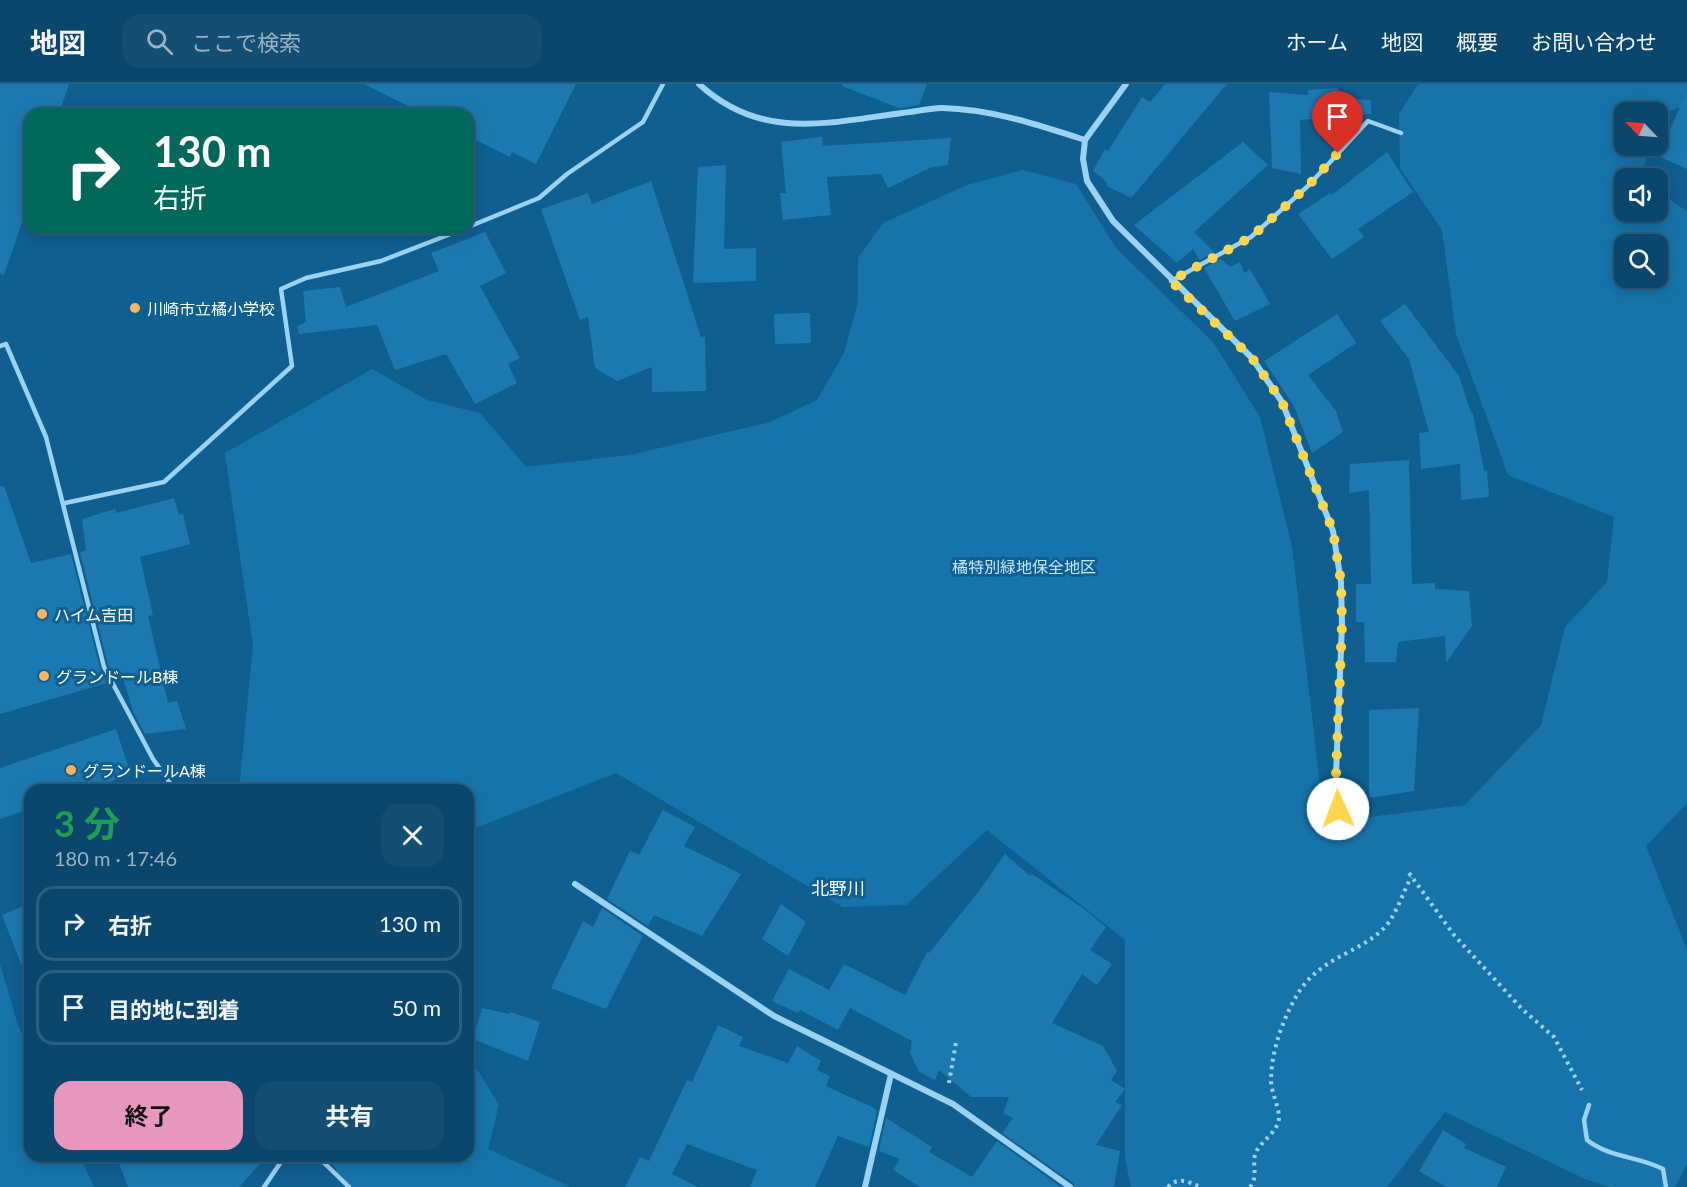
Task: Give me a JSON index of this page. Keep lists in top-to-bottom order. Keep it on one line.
{"districts":["北野川"],"parks":["橘特別緑地保全地区"],"places":["川崎市立橘小学校","ハイム吉田","グランドールB棟","グランドールA棟"],"north":"top left","page":{"header":"地図","search":"ここで検索","nav":["ホーム","地図","概要","お問い合わせ"],"turn":["130 m","右折"],"heading":["3 分","180 m · 17:46"],"list":[{"name":"右折","value":"130 m"},{"name":"目的地に到着","value":"50 m"}],"buttons":["終了","共有"]}}
